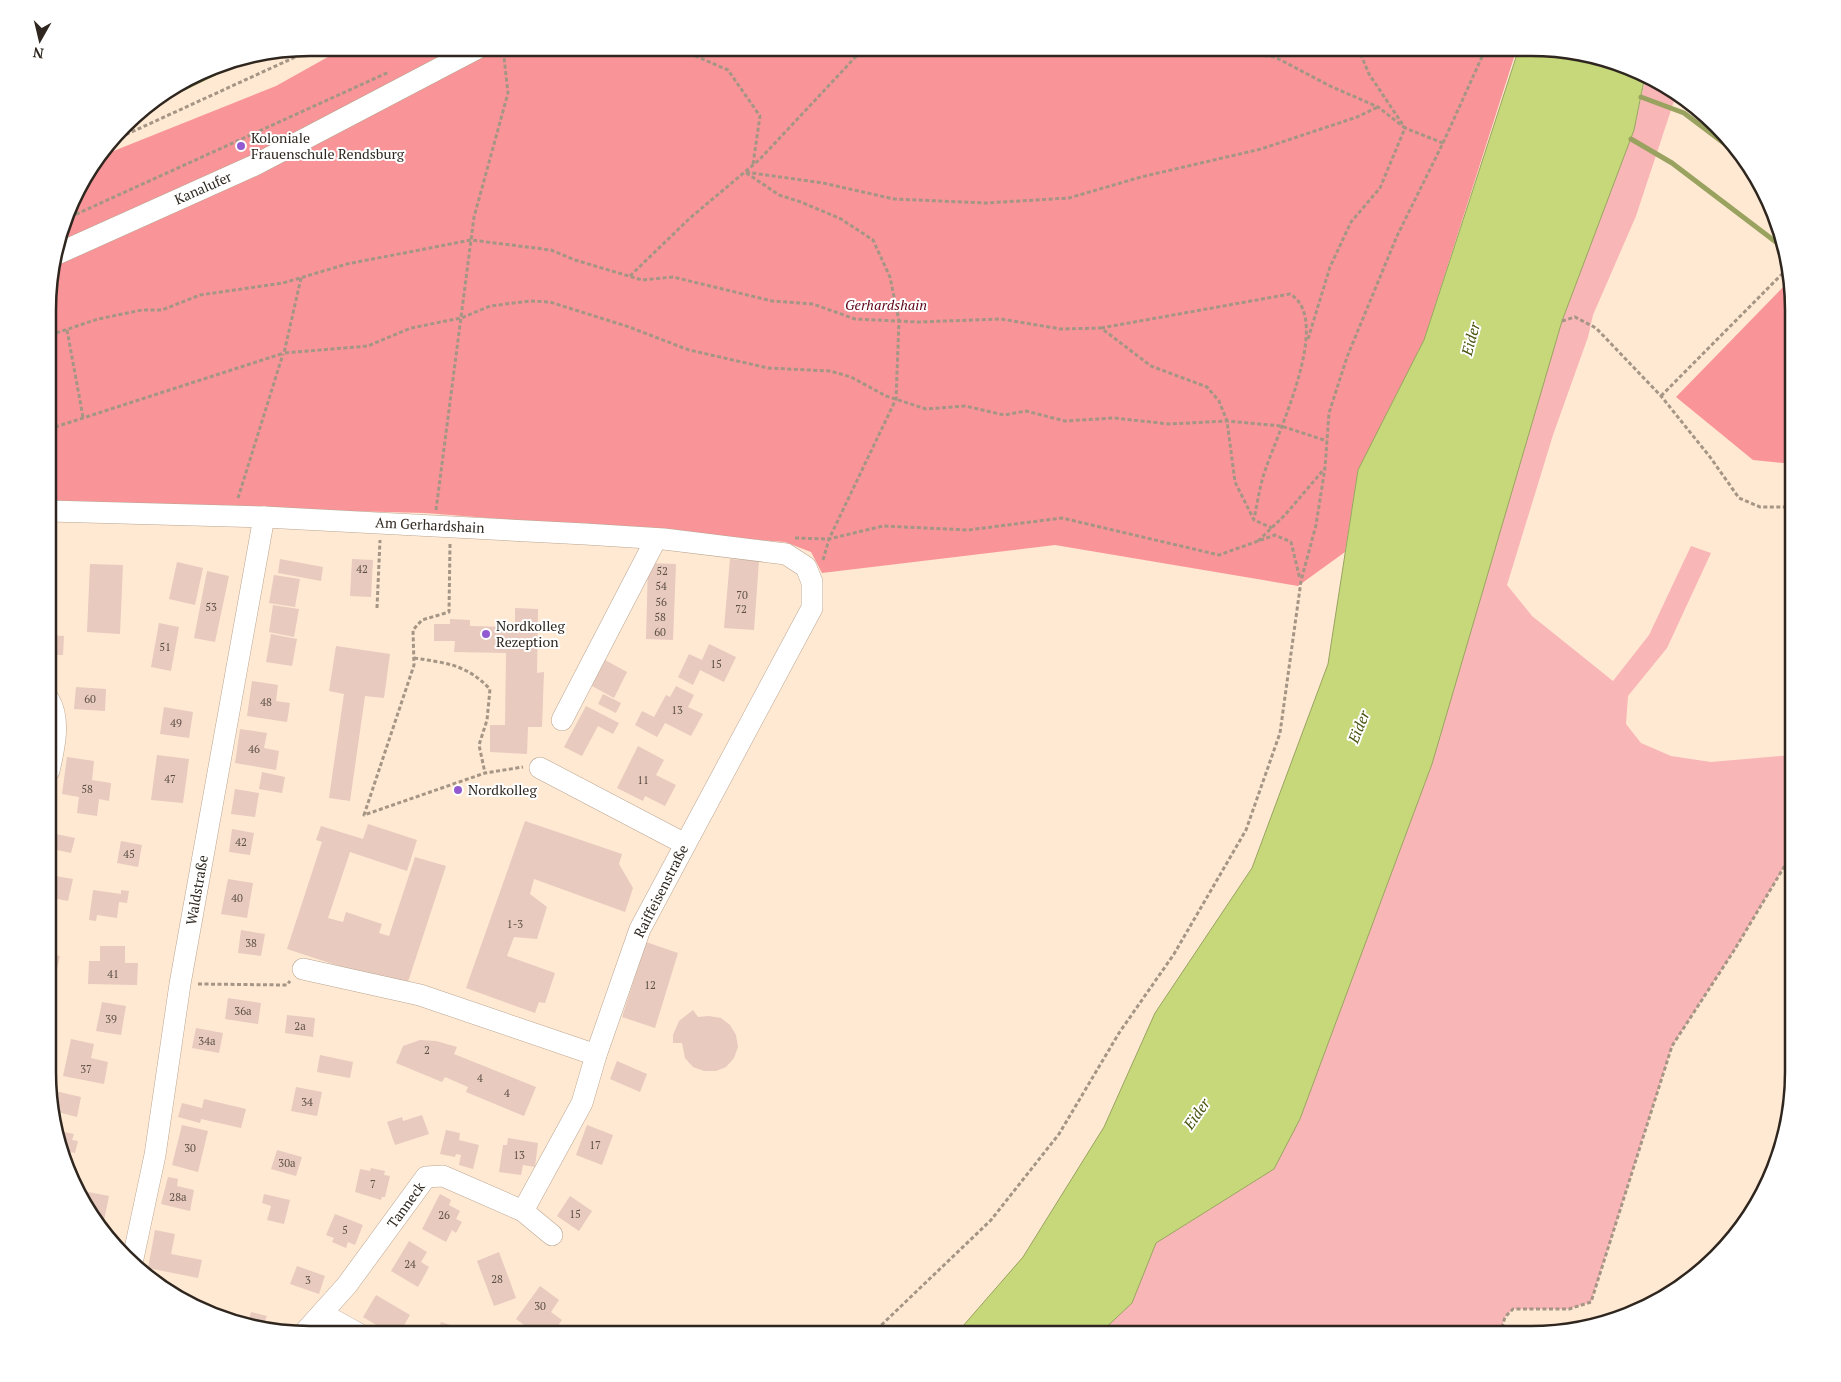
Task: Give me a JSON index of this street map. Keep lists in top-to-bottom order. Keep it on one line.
{"streets":{"street":["Kanalufer","Am Gerhardshain","Waldstraße","Raiffeisenstraße","Tanneck"]},"crossings":[["Am Gerhardshain","Waldstraße"],["Am Gerhardshain","Raiffeisenstraße"]],"water":["Eider"],"parks":["Gerhardshain"],"places":["Koloniale Frauenschule Rendsburg","Nordkolleg Rezeption","Nordkolleg"],"house_numbers":["42","52","54","70","56","53","72","58","60","51","15","60","48","13","49","46","47","11","58","42","45","40","1-3","38","41","12","36a","39","2a","34a","2","37","4","4","34","17","30","13","30a","7","28a","15","26","5","24","28","3","30"],"north":"bottom"}
